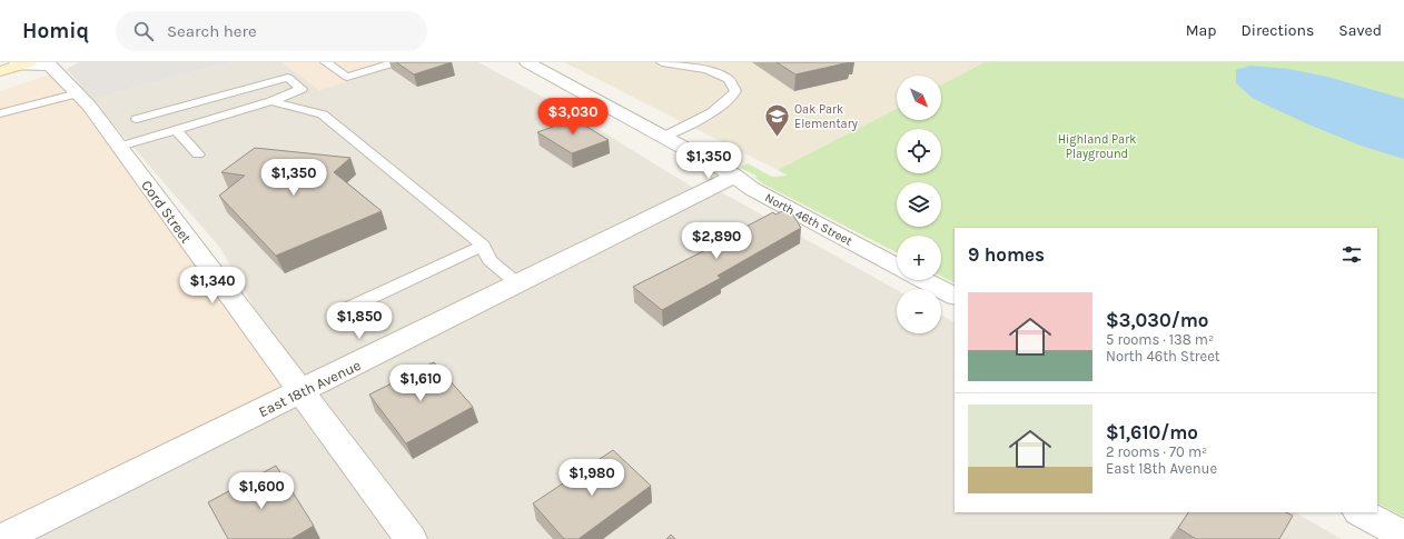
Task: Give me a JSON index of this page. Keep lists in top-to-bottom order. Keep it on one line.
{"streets":{"street":["Cord Street","North 46th Street","East 18th Avenue"]},"crossings":[["Cord Street","East 18th Avenue"],["North 46th Street","East 18th Avenue"]],"parks":["Highland Park Playground"],"places":{"school or university":["Oak Park Elementary"]},"north":"bottom right","page":{"header":"Homiq","search":"Search here","nav":["Map","Directions","Saved"],"map_buttons":["+","−"],"price":["$3,030","$1,350","$1,350","$2,890","$1,340","$1,850","$1,610","$1,980","$1,600"],"heading":"9 homes","list":[{"name":"$3,030/mo","note":"5 rooms · 138 m² · North 46th Street"},{"name":"$1,610/mo","note":"2 rooms · 70 m² · East 18th Avenue"}]}}
